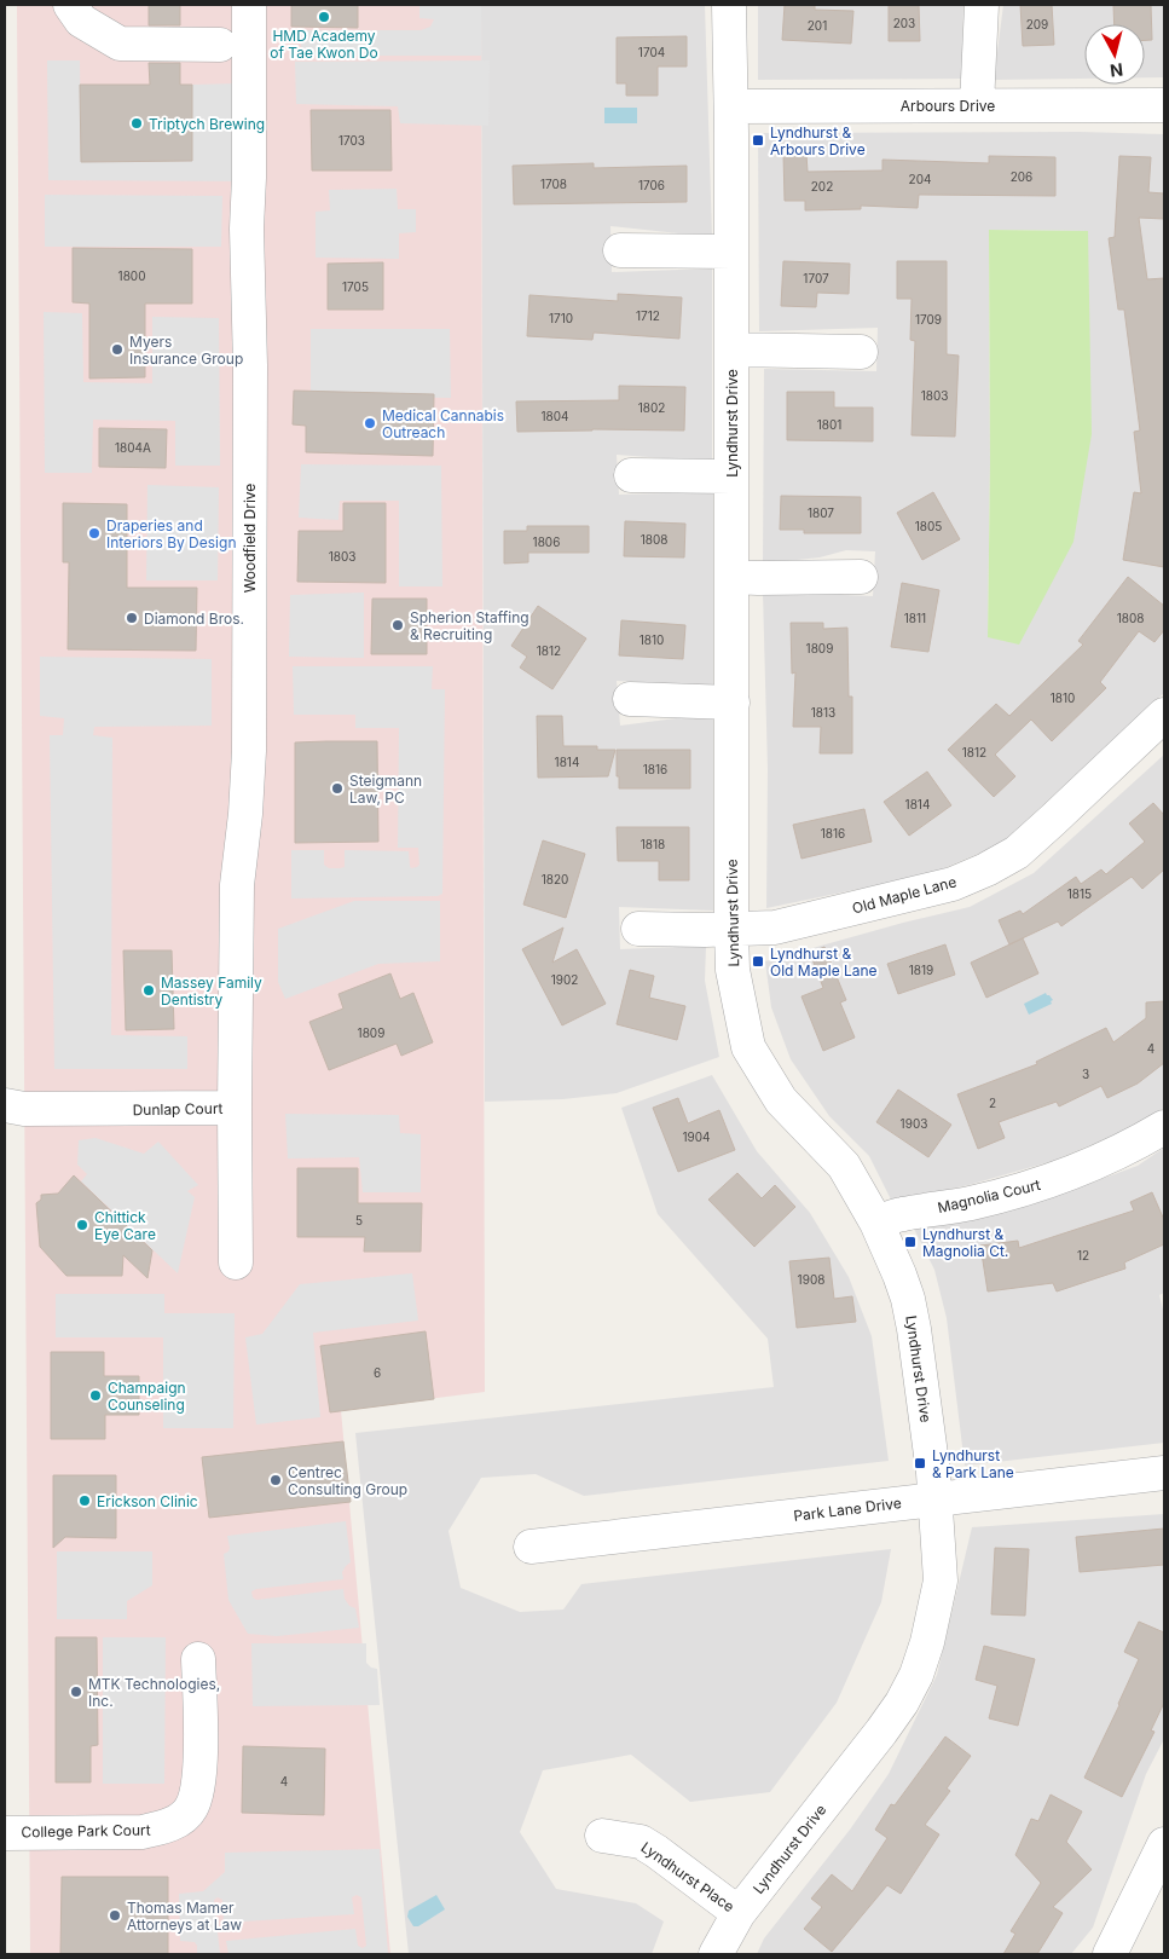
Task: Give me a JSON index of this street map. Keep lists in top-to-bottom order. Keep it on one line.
{"streets":{"street":["Arbours Drive","Lyndhurst Drive","Woodfield Drive","Old Maple Lane","Dunlap Court","Magnolia Court","Park Lane Drive","College Park Court","Lyndhurst Place"]},"crossings":[["Arbours Drive","Lyndhurst Drive"],["Lyndhurst Drive","Old Maple Lane"],["Lyndhurst Drive","Magnolia Court"],["Lyndhurst Drive","Park Lane Drive"],["Lyndhurst Drive","Lyndhurst Place"],["Woodfield Drive","Dunlap Court"]],"places":{"other":["HMD Academy of Tae Kwon Do","Triptych Brewing","Myers Insurance Group","Medical Cannabis Outreach","Draperies and Interiors By Design","Diamond Bros.","Spherion Staffing & Recruiting","Steigmann Law, PC","Massey Family Dentistry","Chittick Eye Care","Champaign Counseling","Centrec Consulting Group","Erickson Clinic","MTK Technologies, Inc.","Thomas Mamer Attorneys at Law"],"transit":["Lyndhurst & Arbours Drive","Lyndhurst & Old Maple Lane","Lyndhurst & Magnolia Ct.","Lyndhurst & Park Lane"]},"house_numbers":["203","209","201","1704","1703","206","204","1708","1706","202","1800","1707","1705","1712","1710","1709","1803","1802","1804","1801","1804A","1807","1805","1808","1806","1803","1811","1808","1810","1809","1812","1810","1813","1812","1814","1816","1814","1816","1818","1820","1815","1819","1902","1809","4","3","2","1903","1904","5","12","1908","6","4"],"north":"bottom"}
